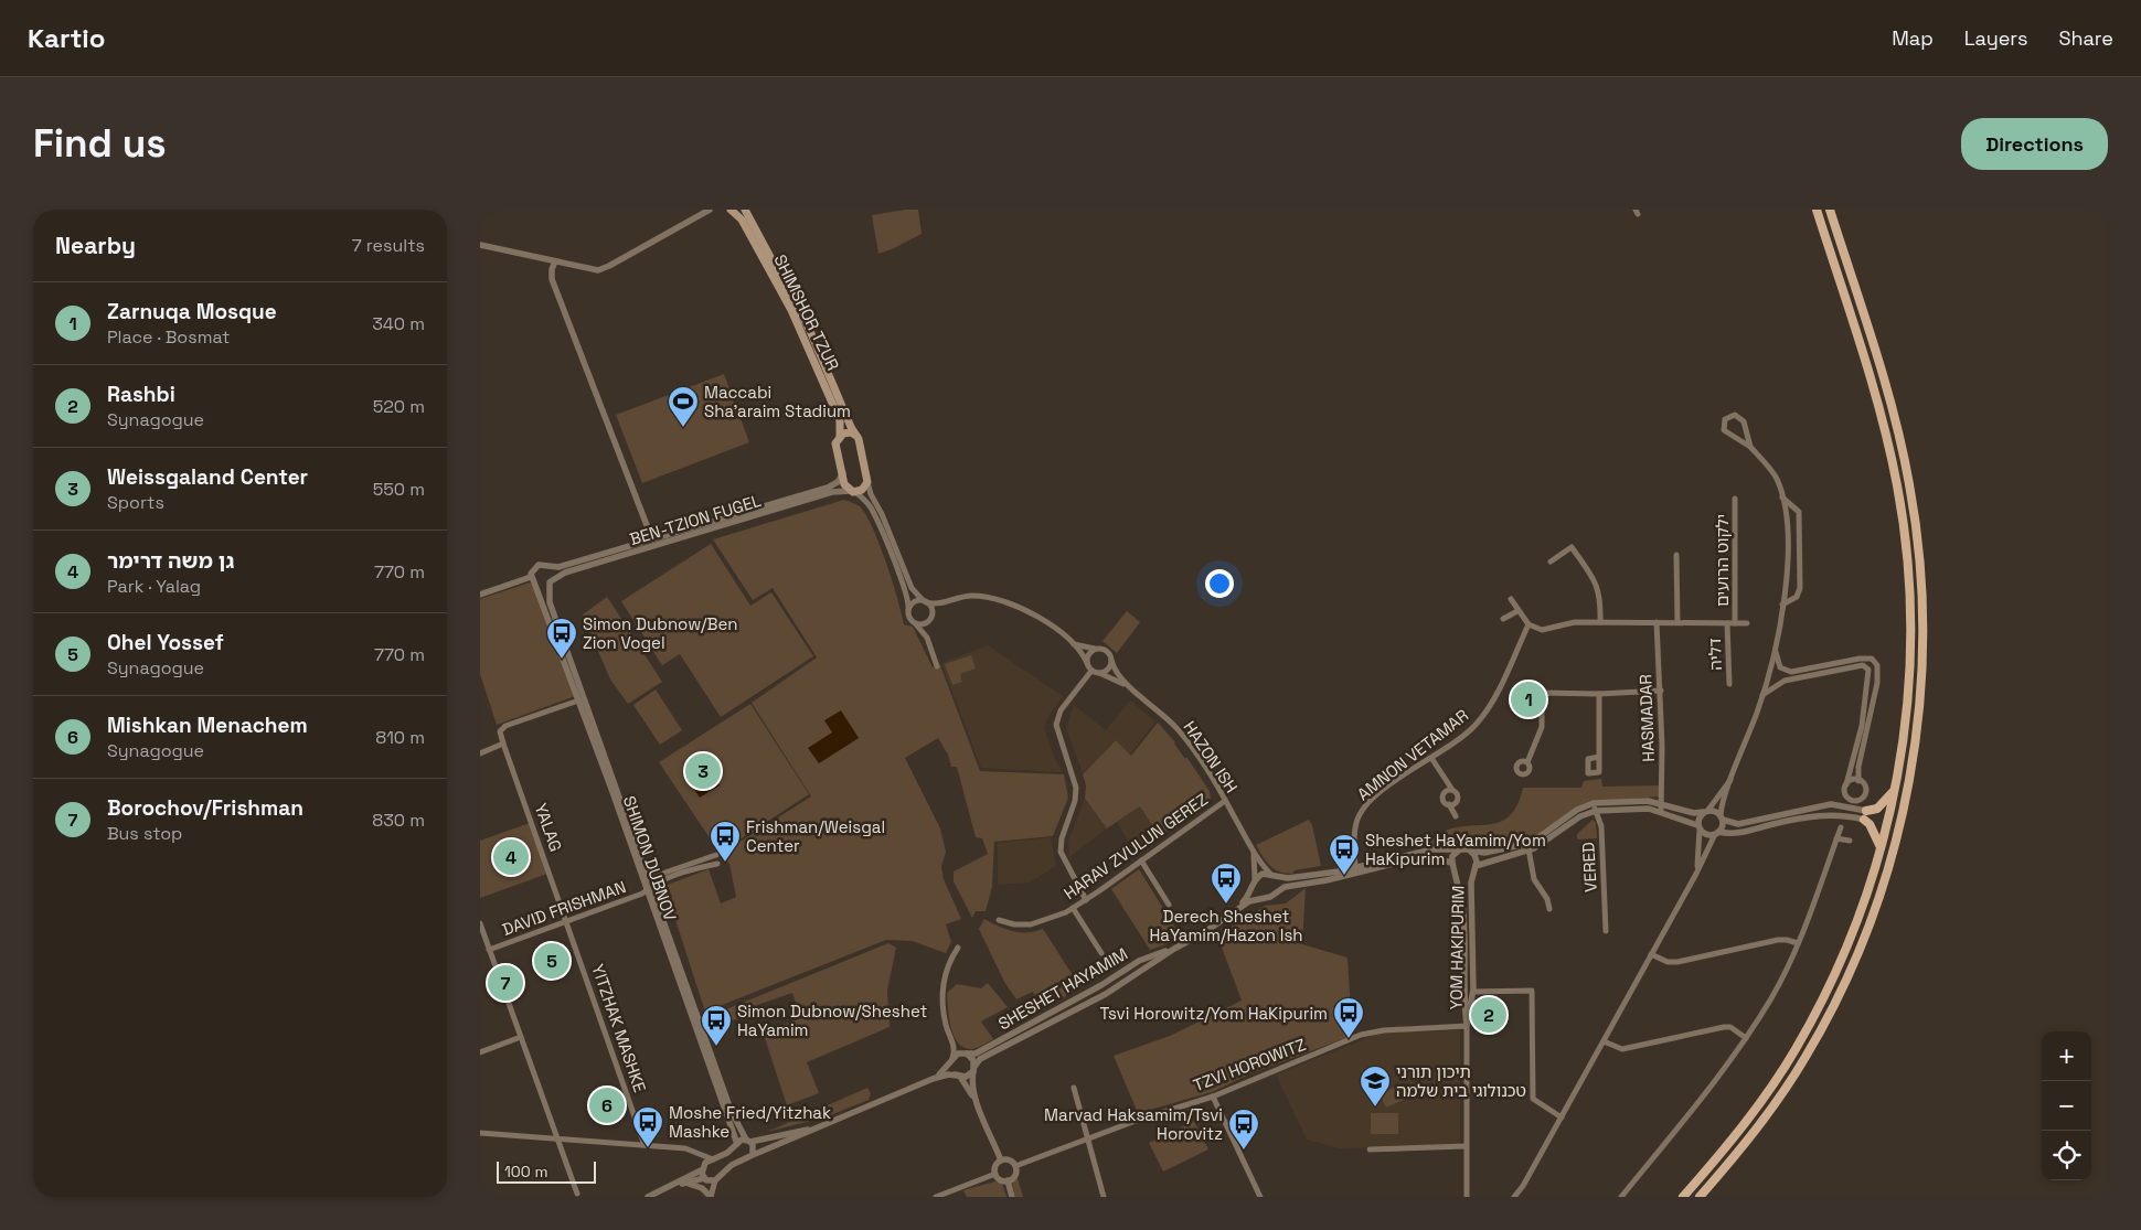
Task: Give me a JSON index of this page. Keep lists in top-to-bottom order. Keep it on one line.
{"streets":{"main road":["SHIMSHOR TZUR"],"street":["BEN-TZION FUGEL","ילקוט הרועים","דליה","HASMADAR","AMNON VETAMAR","HAZON ISH","YALAG","HARAV ZVULUN GEREZ","SHIMON DUBNOV","VERED","DAVID FRISHMAN","YOM HAKIPURIM","SHESHET HAYAMIM","YITZHAK MASHKE","TZVI HOROWITZ"]},"crossings":[["SHIMSHOR TZUR","BEN-TZION FUGEL"],["BEN-TZION FUGEL","SHIMON DUBNOV"],["HAZON ISH","HARAV ZVULUN GEREZ"],["HAZON ISH","SHESHET HAYAMIM"],["YALAG","DAVID FRISHMAN"],["YALAG","YITZHAK MASHKE"],["SHIMON DUBNOV","DAVID FRISHMAN"],["DAVID FRISHMAN","YITZHAK MASHKE"],["YOM HAKIPURIM","TZVI HOROWITZ"]],"places":{"sports":["Maccabi Sha'araim Stadium"],"bus stop":["Simon Dubnow/Ben Zion Vogel","Frishman/Weisgal Center","Sheshet HaYamim/Yom HaKipurim","Derech Sheshet HaYamim/Hazon Ish","Tsvi Horowitz/Yom HaKipurim","Simon Dubnow/Sheshet HaYamim","Moshe Fried/Yitzhak Mashke","Marvad Haksamim/Tsvi Horovitz"],"school or university":["תיכון תורני טכנולוגי בית שלמה"]},"scale_bar":"100 m","page":{"header":"Kartio","nav":["Map","Layers","Share"],"buttons":"Directions","title":"Find us","heading":["Nearby","7 results"],"list":[{"mark":"1","name":"Zarnuqa Mosque","note":"Place · Bosmat","value":"340 m"},{"mark":"2","name":"Rashbi","note":"Synagogue","value":"520 m"},{"mark":"3","name":"Weissgaland Center","note":"Sports","value":"550 m"},{"mark":"4","name":"גן משה דרימר","note":"Park · Yalag","value":"770 m"},{"mark":"5","name":"Ohel Yossef","note":"Synagogue","value":"770 m"},{"mark":"6","name":"Mishkan Menachem","note":"Synagogue","value":"810 m"},{"mark":"7","name":"Borochov/Frishman","note":"Bus stop","value":"830 m"}],"pins":["1","3","4","5","7","2","6"],"map_buttons":["+","−"],"scale":"100 m"}}
